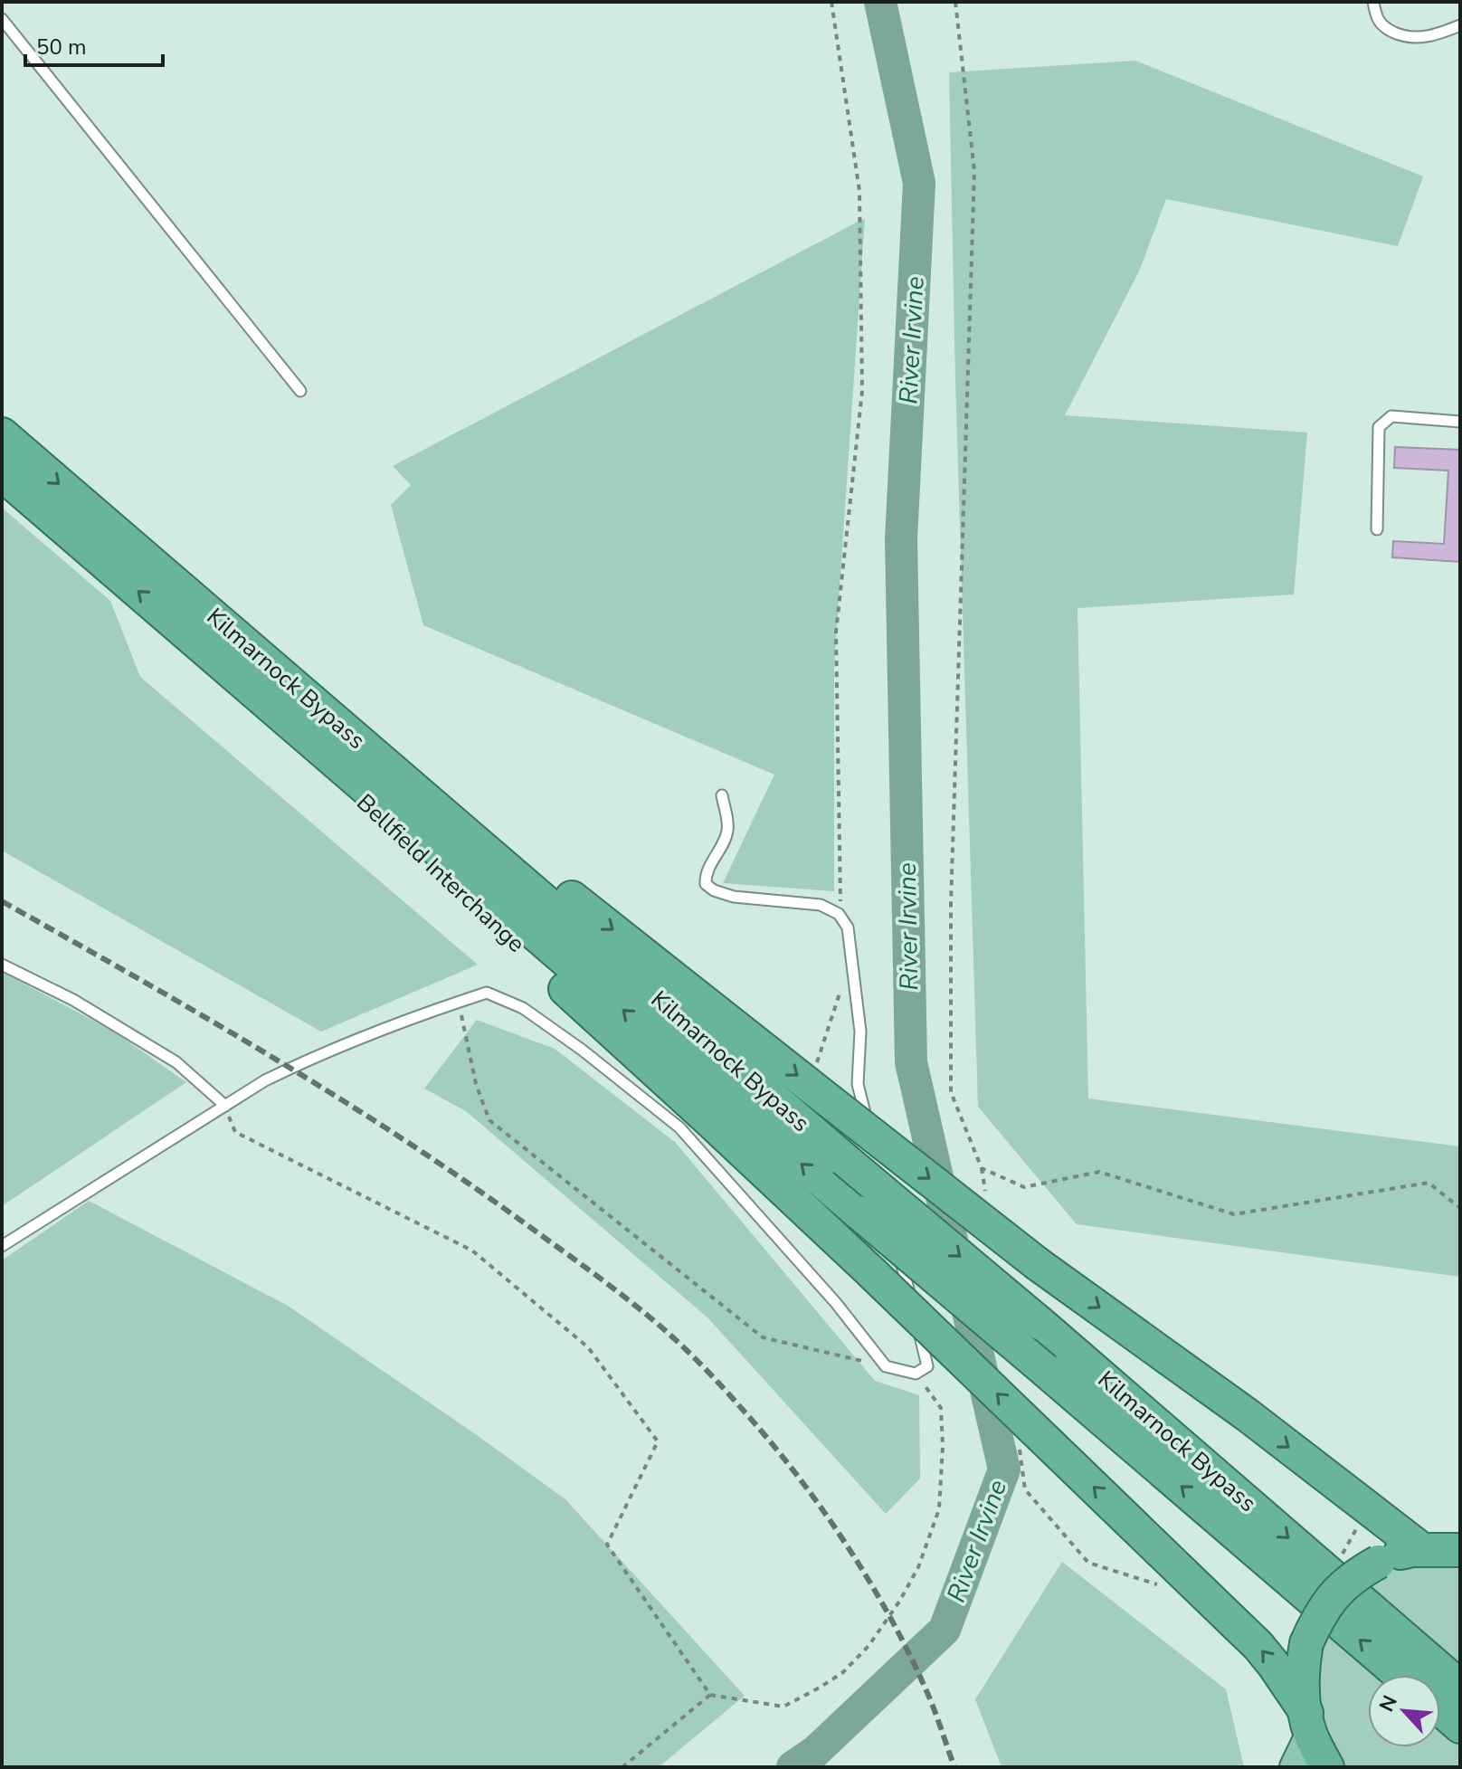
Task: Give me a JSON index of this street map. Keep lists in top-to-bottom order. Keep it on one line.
{"streets":{"highway":["Kilmarnock Bypass","Bellfield Interchange"]},"crossings":[["Kilmarnock Bypass","Bellfield Interchange"]],"water":["River Irvine"],"scale_bar":"50 m","north":"top left"}
